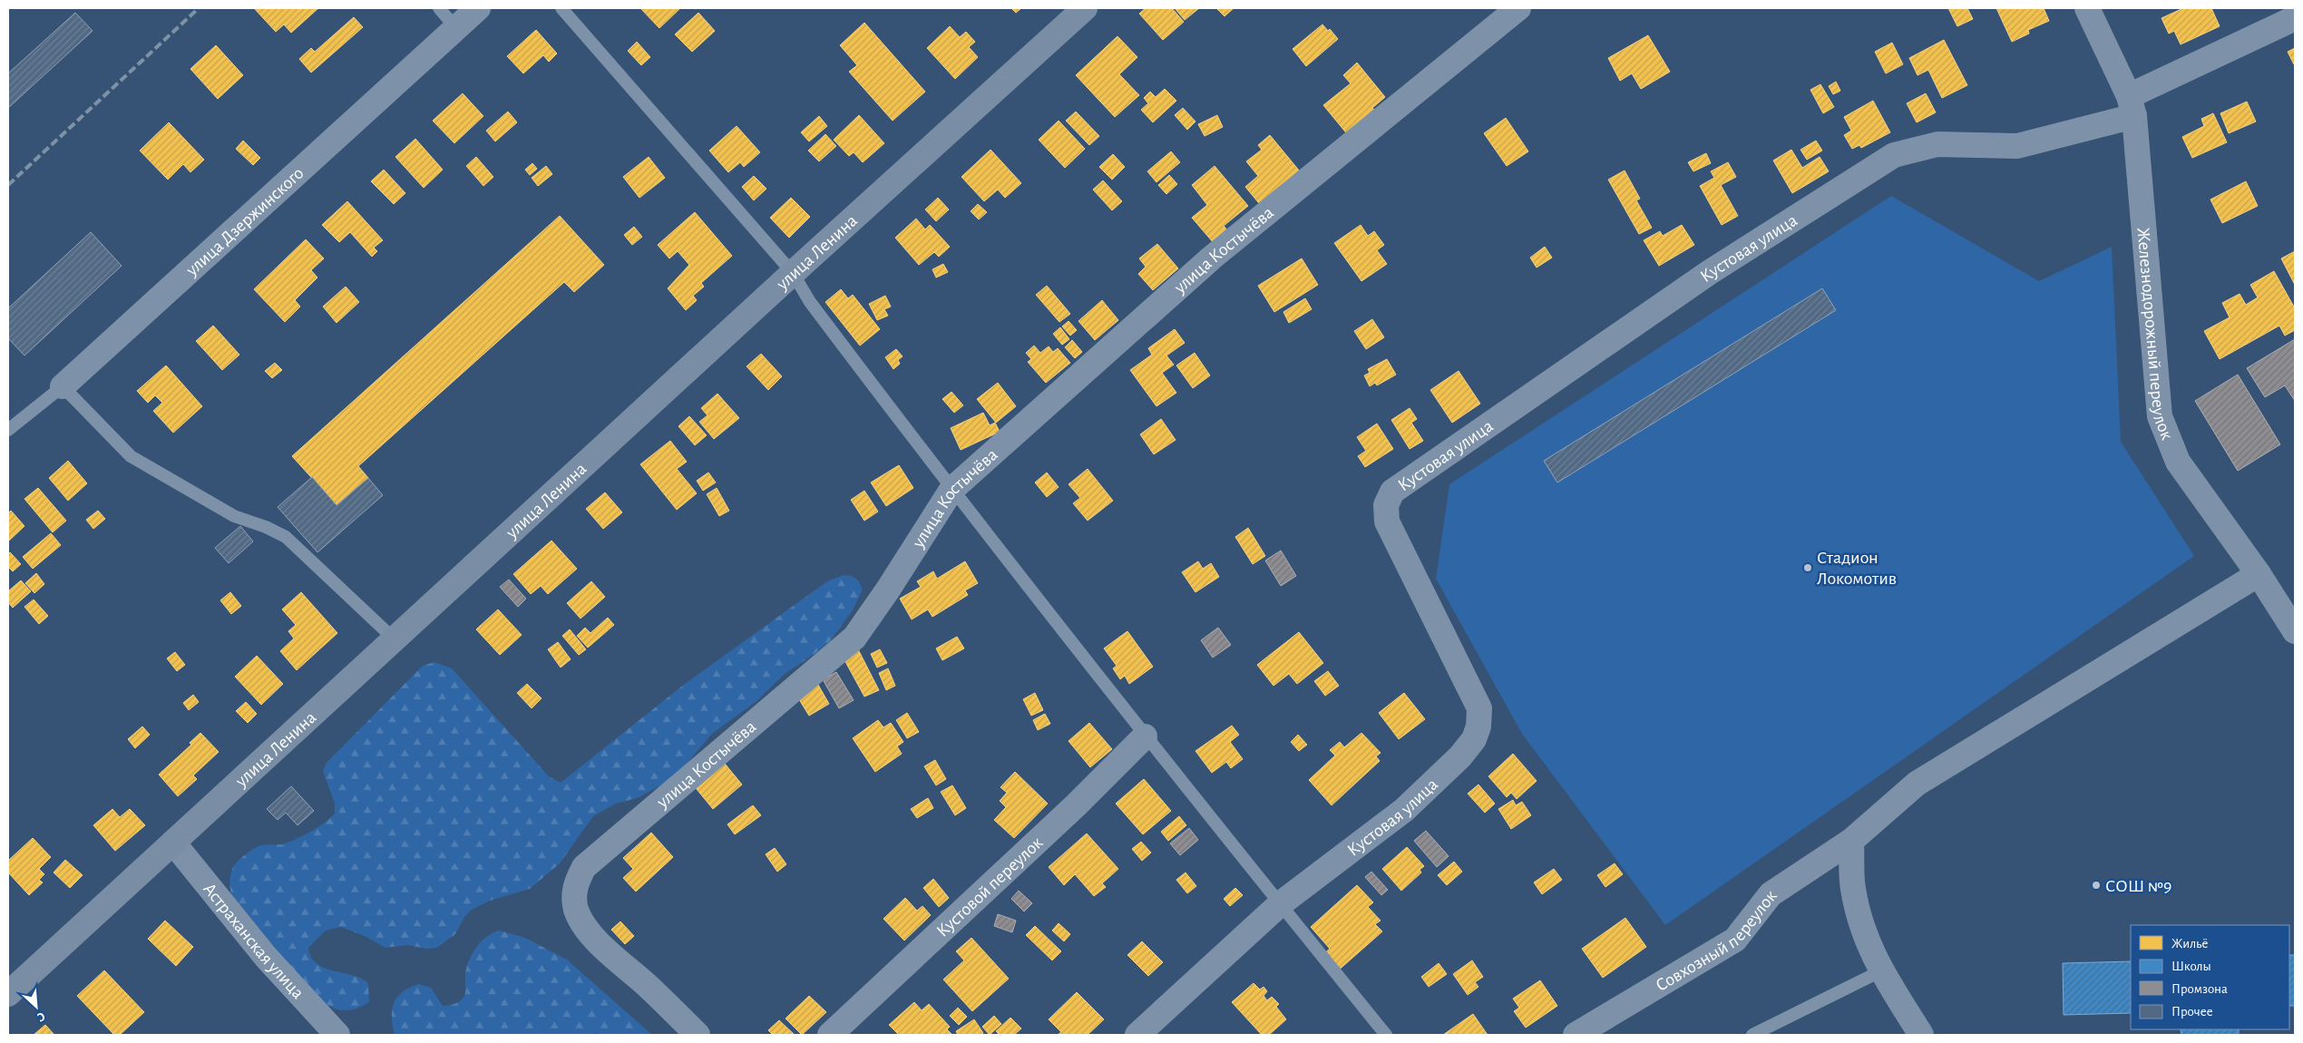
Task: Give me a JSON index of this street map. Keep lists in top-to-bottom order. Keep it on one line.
{"streets":{"main road":["улица Ленина"],"street":["улица Дзержинского","Кустовая улица","улица Костычёва","Железнодорожный переулок","Кустовой переулок","Астраханская улица","Совхозный переулок"]},"crossings":[["Кустовая улица","Железнодорожный переулок"],["улица Ленина","Астраханская улица"],["Железнодорожный переулок","Совхозный переулок"]],"places":["Стадион Локомотив","СОШ №9"],"legend":["Жильё","Школы","Промзона","Прочее"],"north":"bottom right"}
